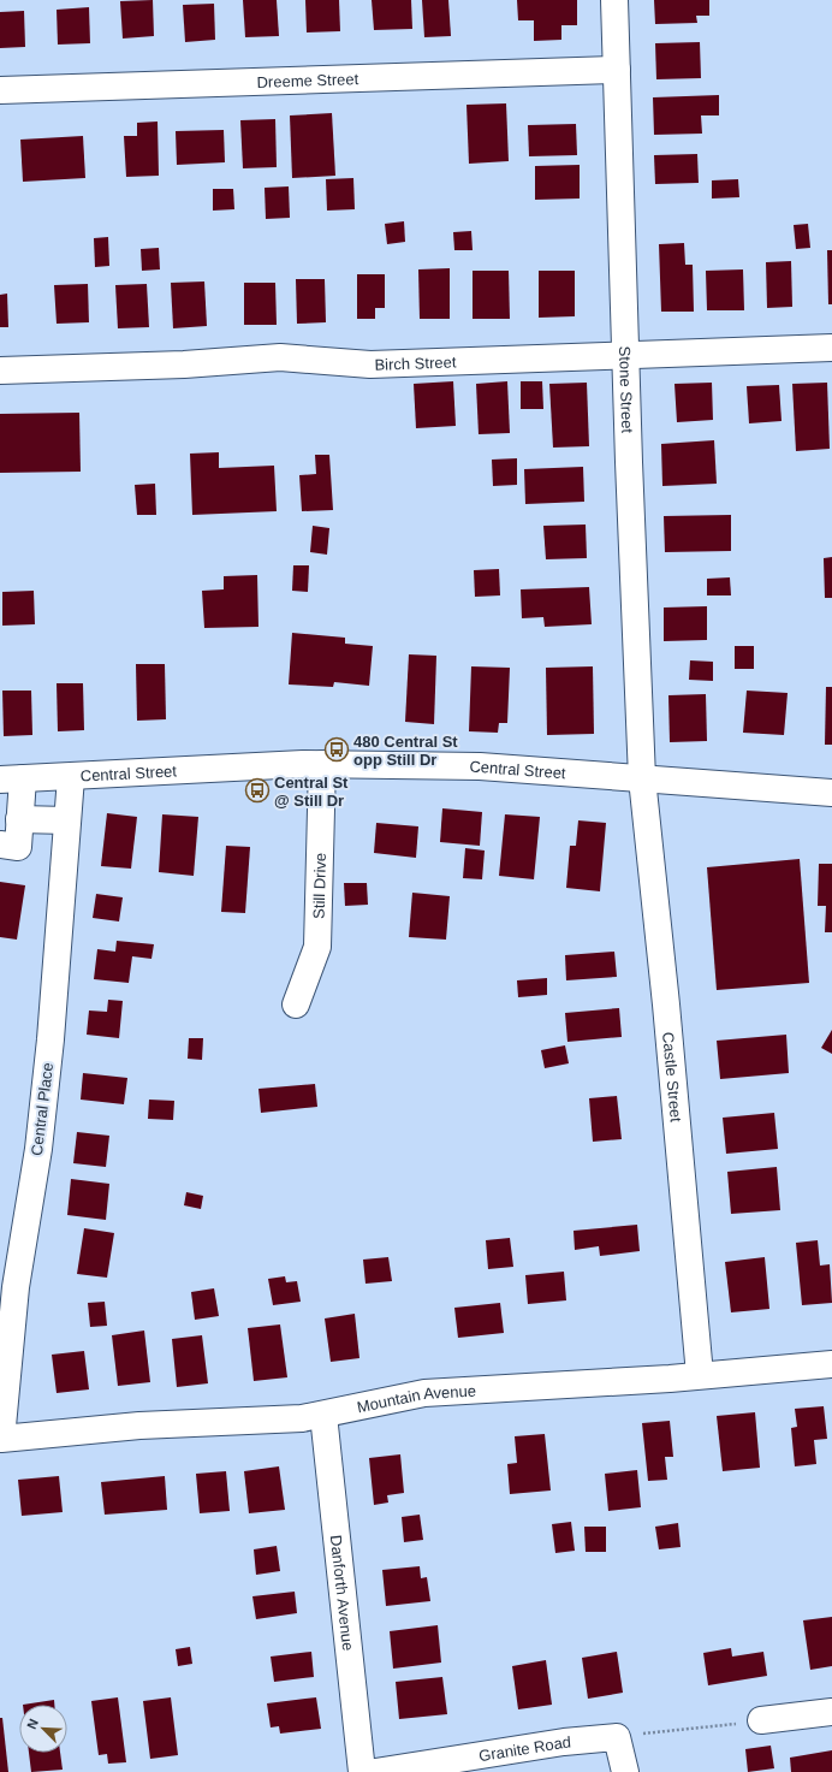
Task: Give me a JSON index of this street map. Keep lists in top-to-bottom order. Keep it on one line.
{"streets":{"street":["Dreeme Street","Birch Street","Stone Street","Central Street","Still Drive","Castle Street","Central Place","Mountain Avenue","Danforth Avenue","Granite Road"]},"crossings":[["Dreeme Street","Stone Street"],["Birch Street","Stone Street"],["Stone Street","Central Street"],["Stone Street","Castle Street"],["Central Street","Still Drive"],["Central Street","Castle Street"],["Central Street","Central Place"],["Castle Street","Mountain Avenue"],["Central Place","Mountain Avenue"],["Mountain Avenue","Danforth Avenue"]],"places":{"bus stop":["480 Central St opp Still Dr","Central St @ Still Dr"]},"north":"top left"}
